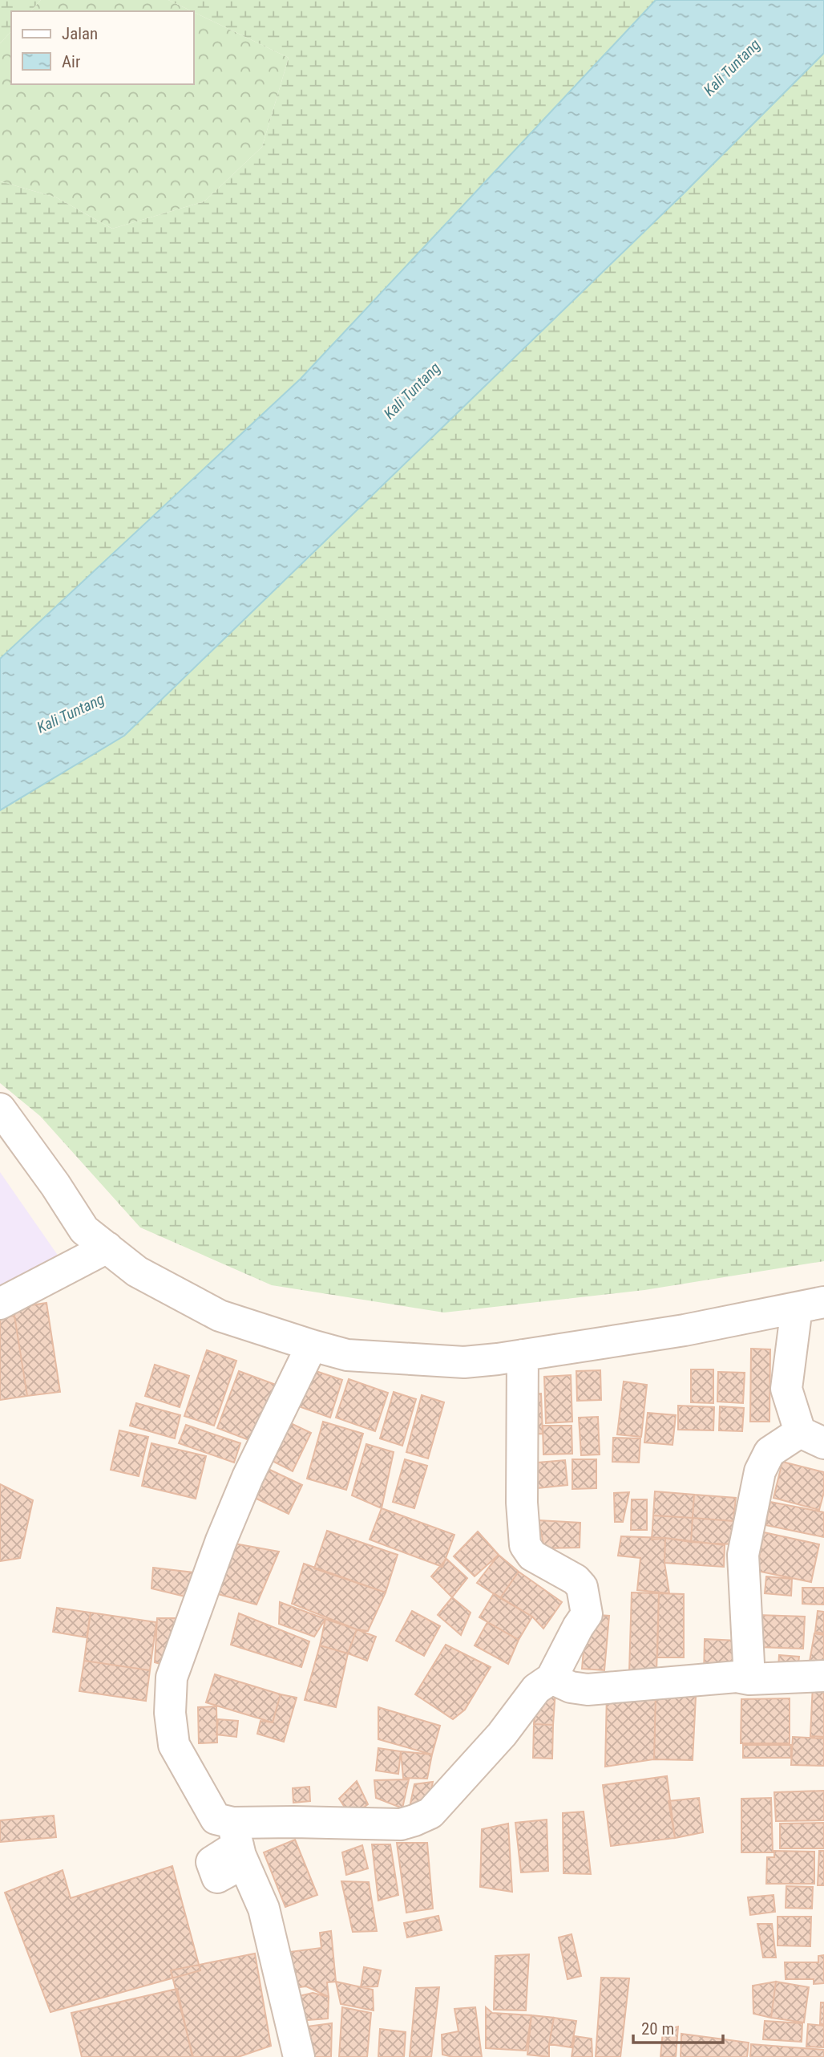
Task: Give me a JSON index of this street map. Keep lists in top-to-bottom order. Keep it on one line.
{"water":["Kali Tuntang"],"legend":["Jalan","Air"],"scale_bar":"20 m"}
